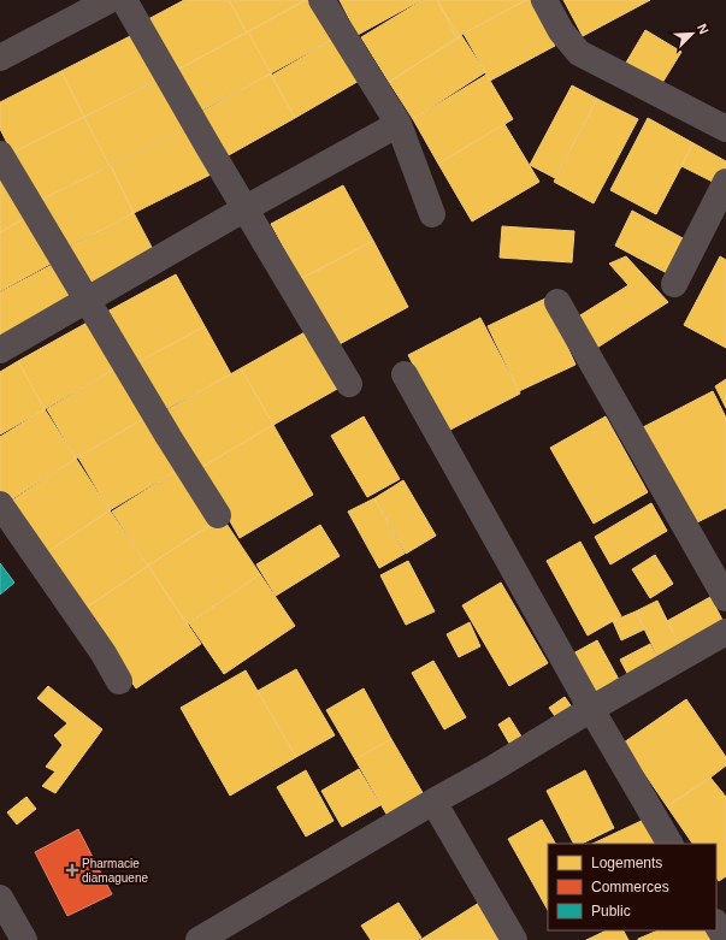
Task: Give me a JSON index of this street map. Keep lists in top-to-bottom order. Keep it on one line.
{"places":{"health":["Pharmacie diamaguene"]},"legend":["Logements","Commerces","Public"],"north":"top right"}
